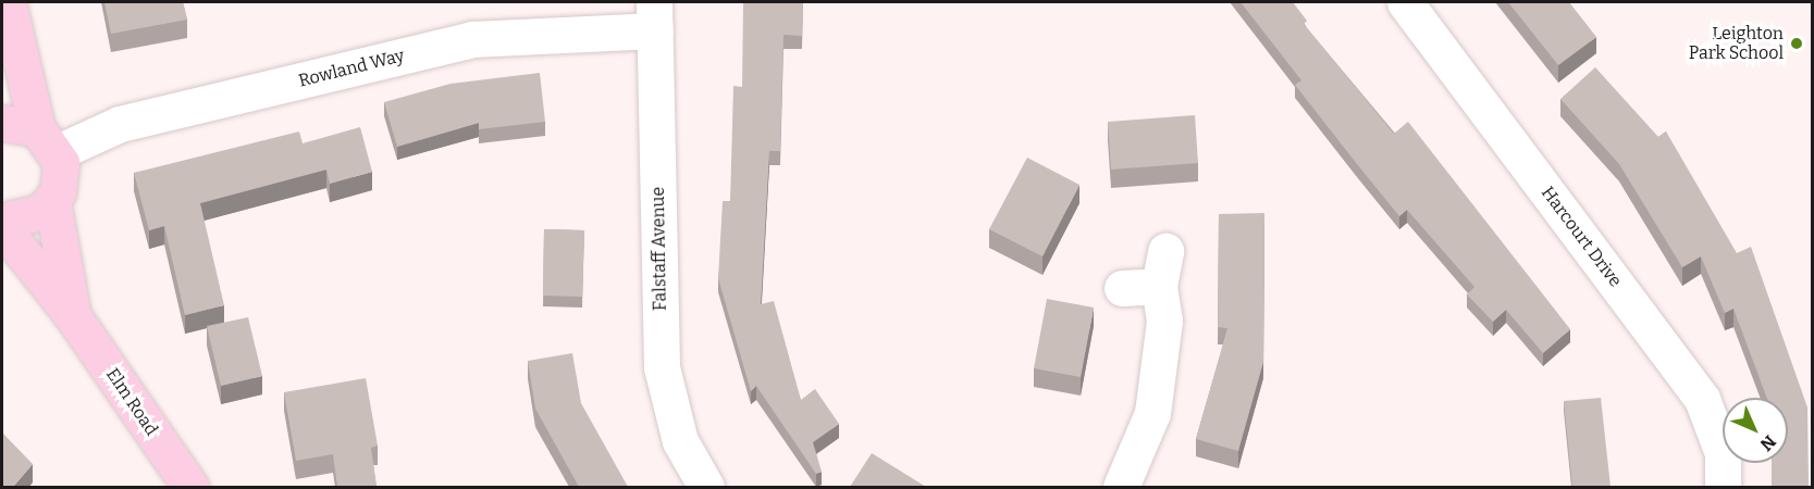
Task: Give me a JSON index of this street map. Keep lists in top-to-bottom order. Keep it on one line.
{"streets":{"main road":["Elm Road"],"street":["Rowland Way","Harcourt Drive","Falstaff Avenue"]},"crossings":[["Rowland Way","Falstaff Avenue"]],"places":["Leighton Park School"],"north":"bottom right"}
